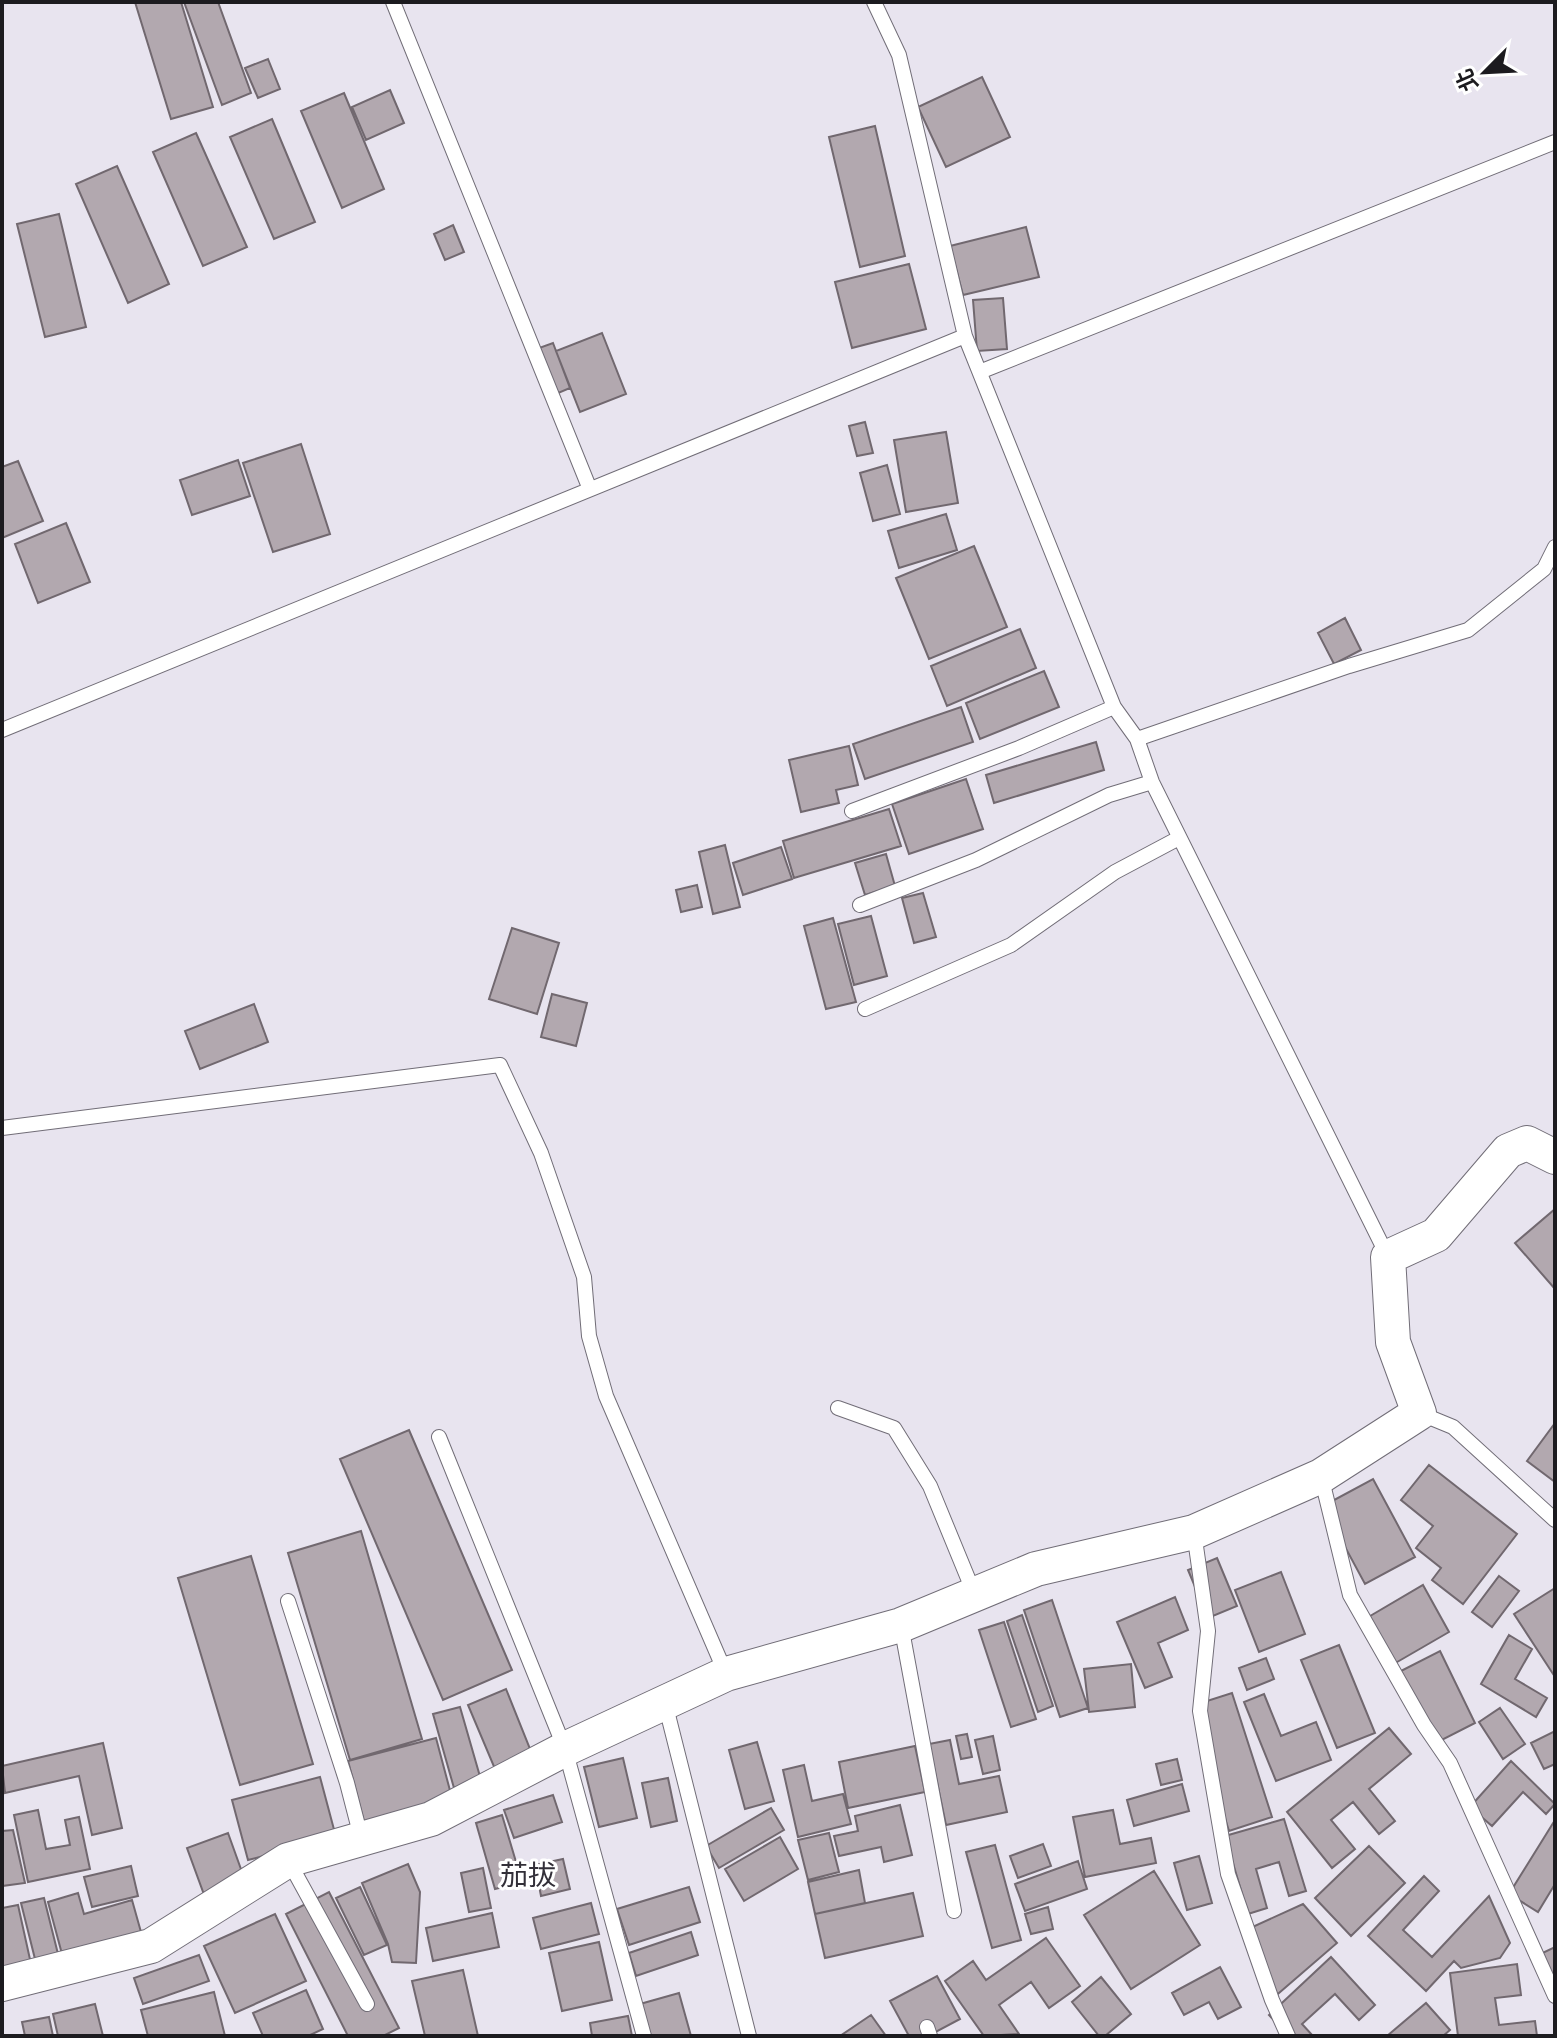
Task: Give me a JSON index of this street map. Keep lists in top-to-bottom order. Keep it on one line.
{"districts":["茄拔"],"north":"bottom left"}
